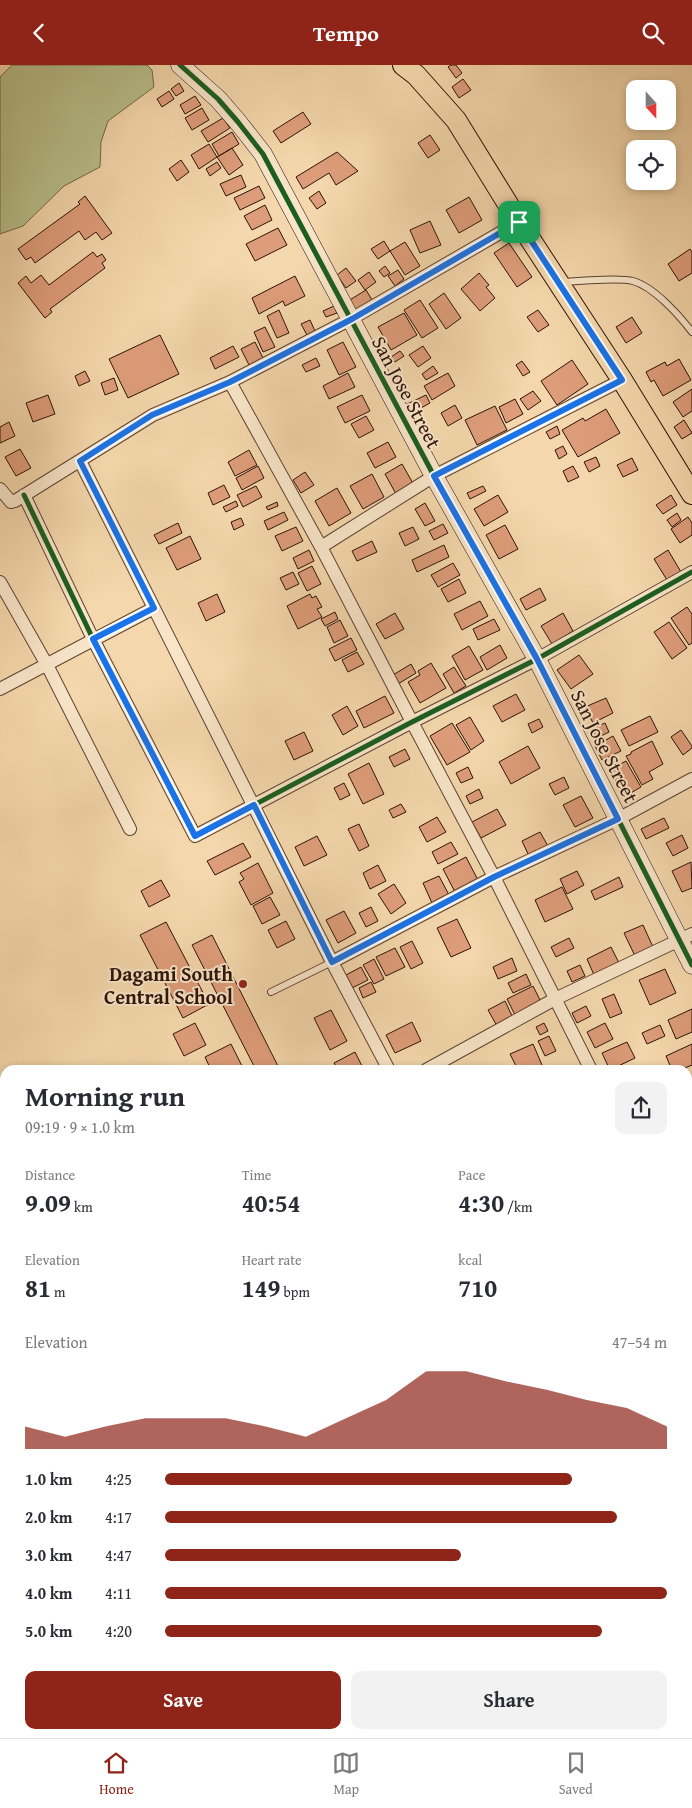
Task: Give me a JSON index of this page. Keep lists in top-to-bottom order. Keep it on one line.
{"streets":{"street":["San Jose Street"]},"places":["Dagami South Central School"],"north":"bottom","page":{"header":"Tempo","heading":["Morning run","09:19 · 9 × 1.0 km"],"stats":[["Distance","9.09 km"],["Time","40:54"],["Pace","4:30 /km"],["Elevation","81 m"],["Heart rate","149 bpm"],["kcal","710"]],"chart":["Elevation","47–54 m"],"list":[{"name":"1.0 km","note":"4:25"},{"name":"2.0 km","note":"4:17"},{"name":"3.0 km","note":"4:47"},{"name":"4.0 km","note":"4:11"},{"name":"5.0 km","note":"4:20"}],"buttons":["Save","Share"],"tabs":["Home","Map","Saved"]}}
